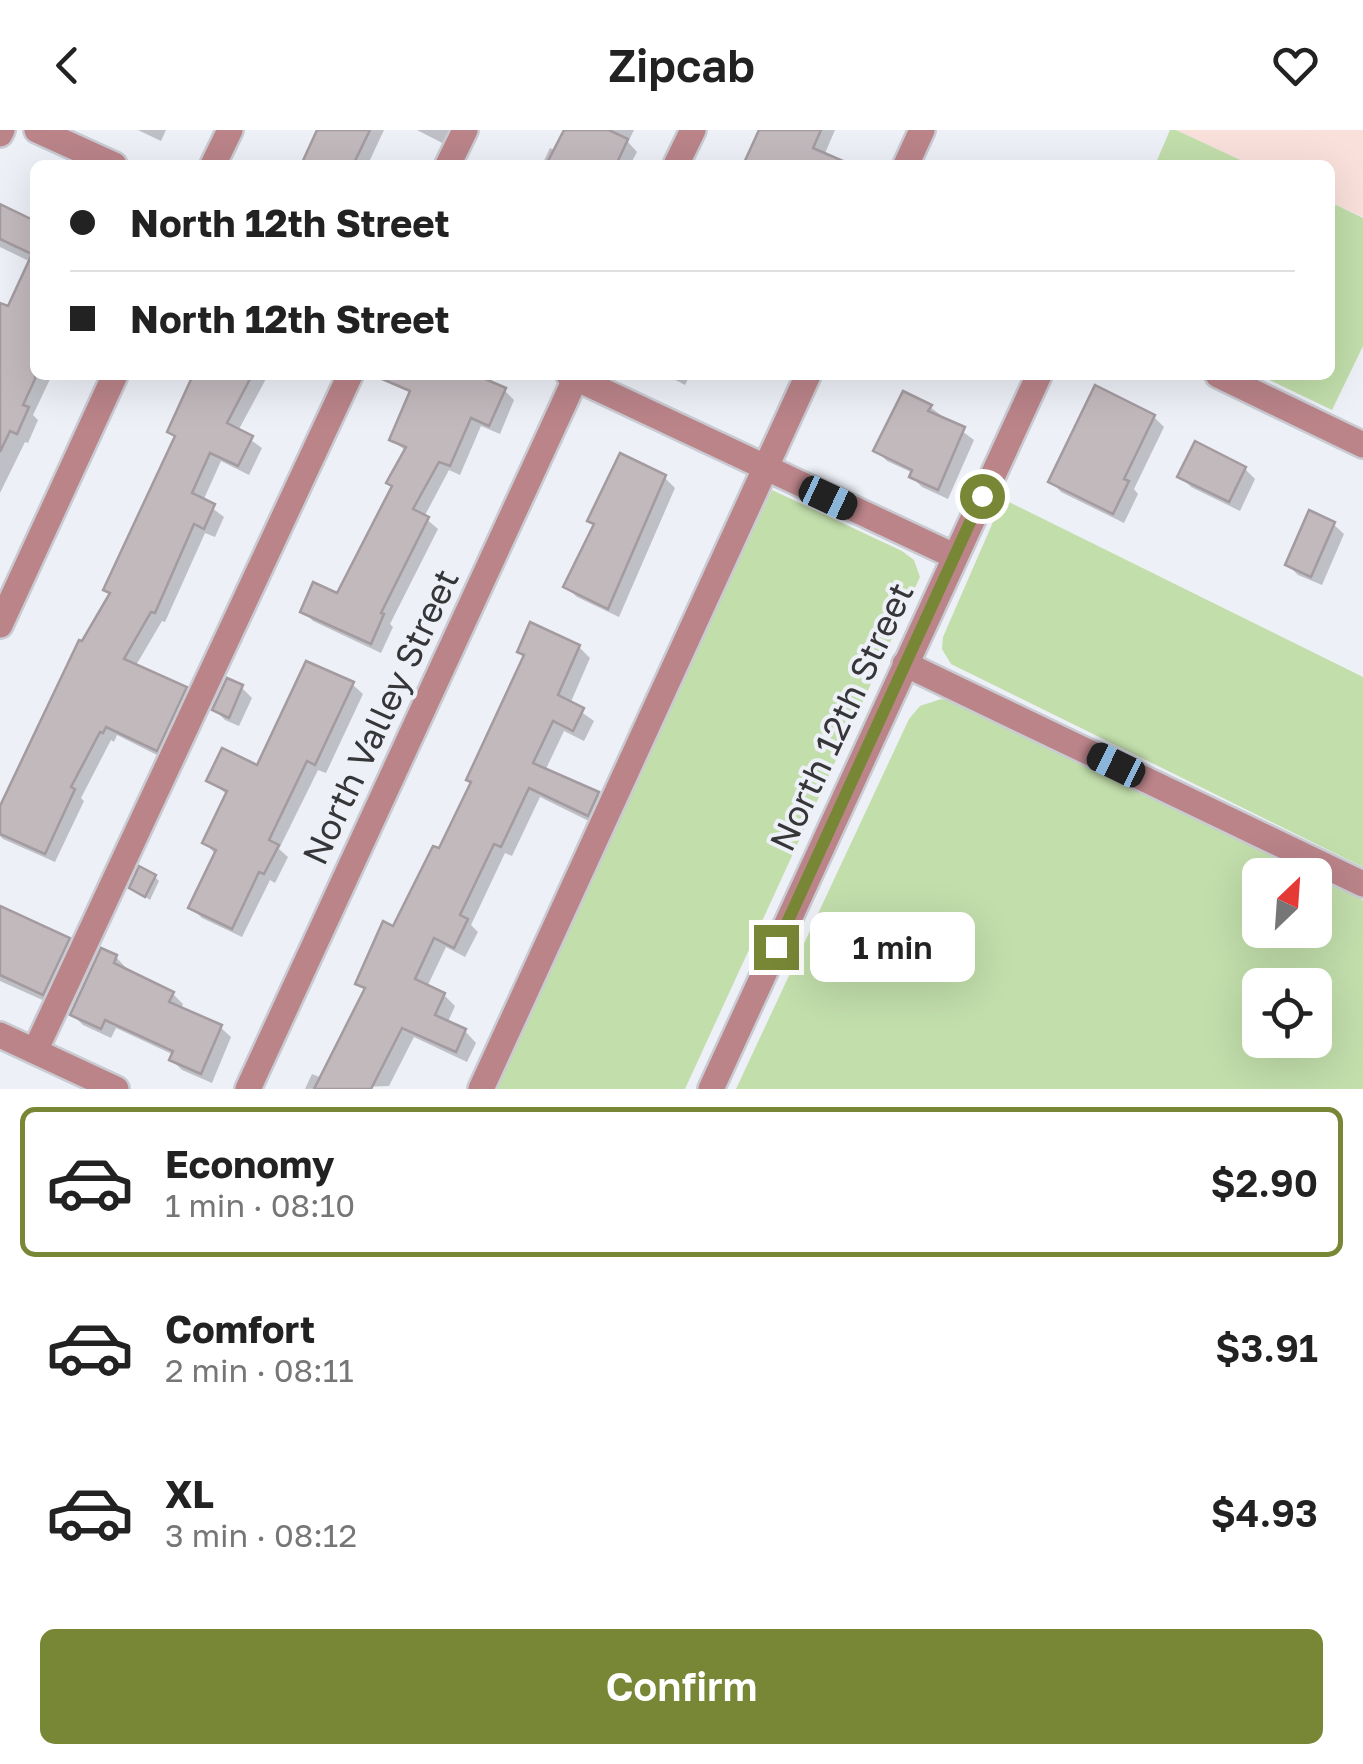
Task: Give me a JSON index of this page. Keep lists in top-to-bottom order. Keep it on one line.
{"streets":{"street":["North Valley Street","North 12th Street"]},"north":"top right","page":{"header":"Zipcab","banner":["North 12th Street","North 12th Street"],"bubble":"1 min","list":[{"name":"Economy","note":"1 min · 08:10","value":"$2.90"},{"name":"Comfort","note":"2 min · 08:11","value":"$3.91"},{"name":"XL","note":"3 min · 08:12","value":"$4.93"}],"buttons":"Confirm"}}
